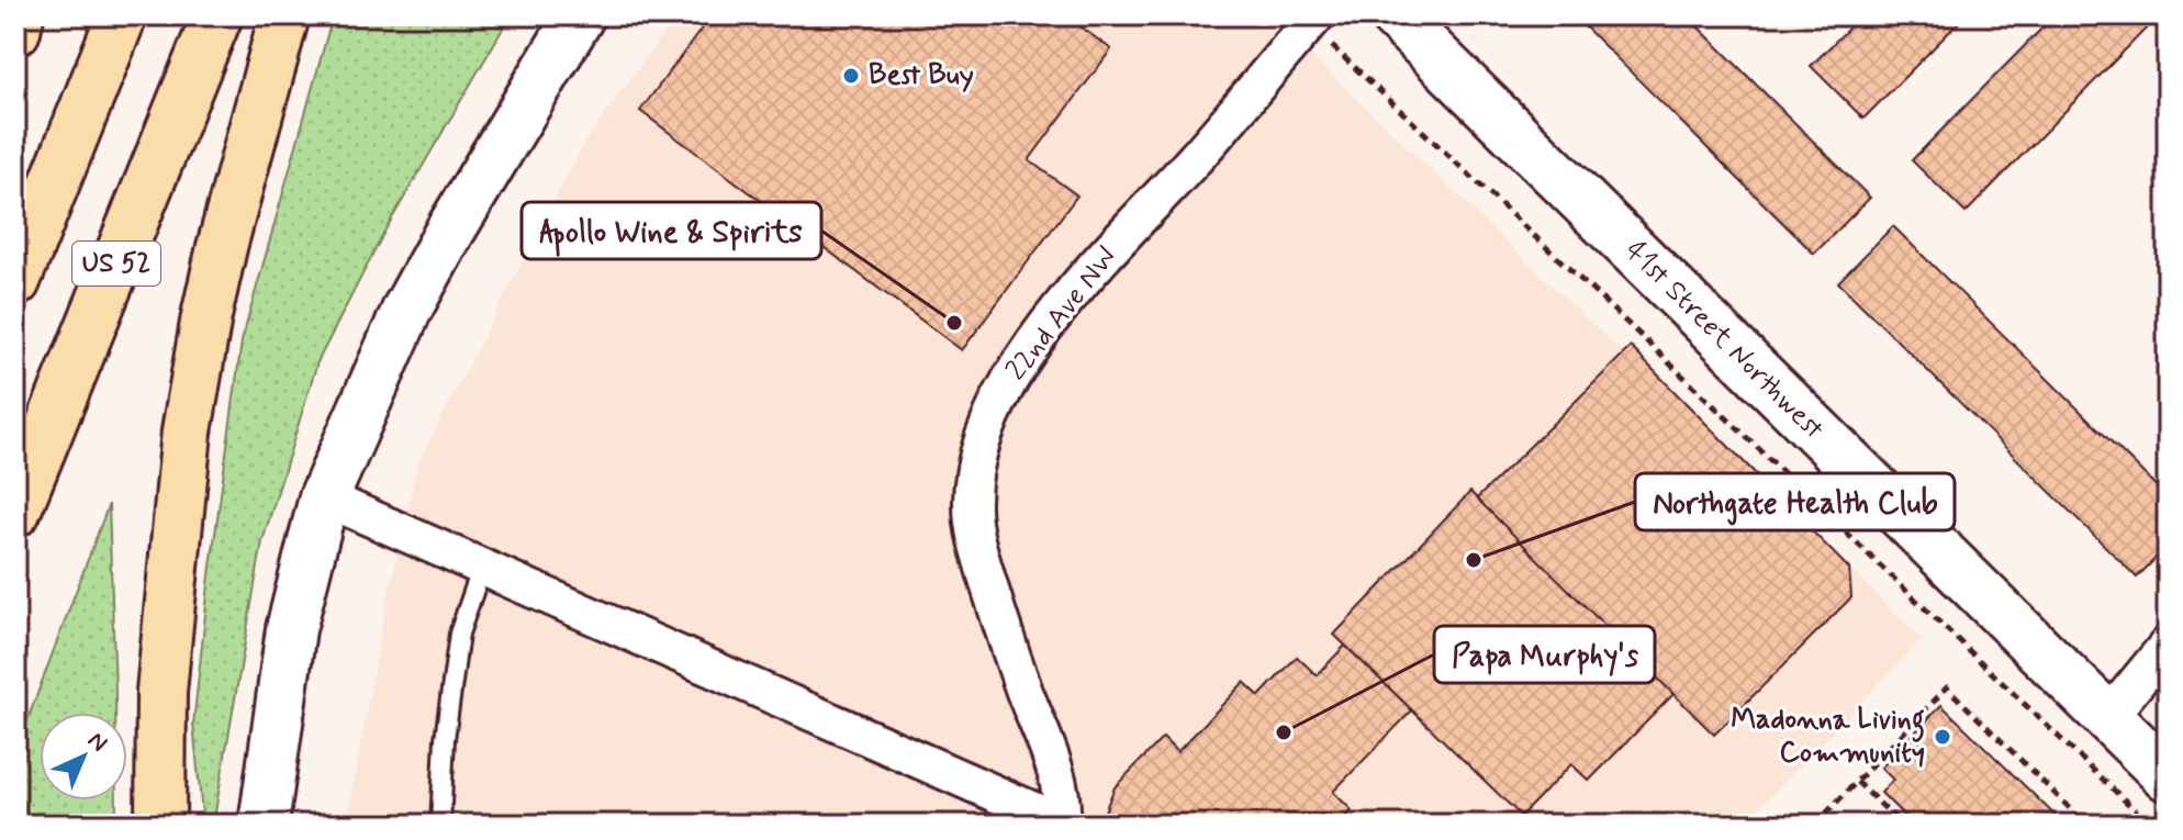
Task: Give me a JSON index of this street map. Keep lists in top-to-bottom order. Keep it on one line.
{"streets":{"highway":["US 52"],"main road":["41st Street Northwest"],"street":["22nd Ave NW"]},"places":["Best Buy","Apollo Wine & Spirits","Northgate Health Club","Papa Murphy's","Madonna Living Community"],"north":"top right"}
